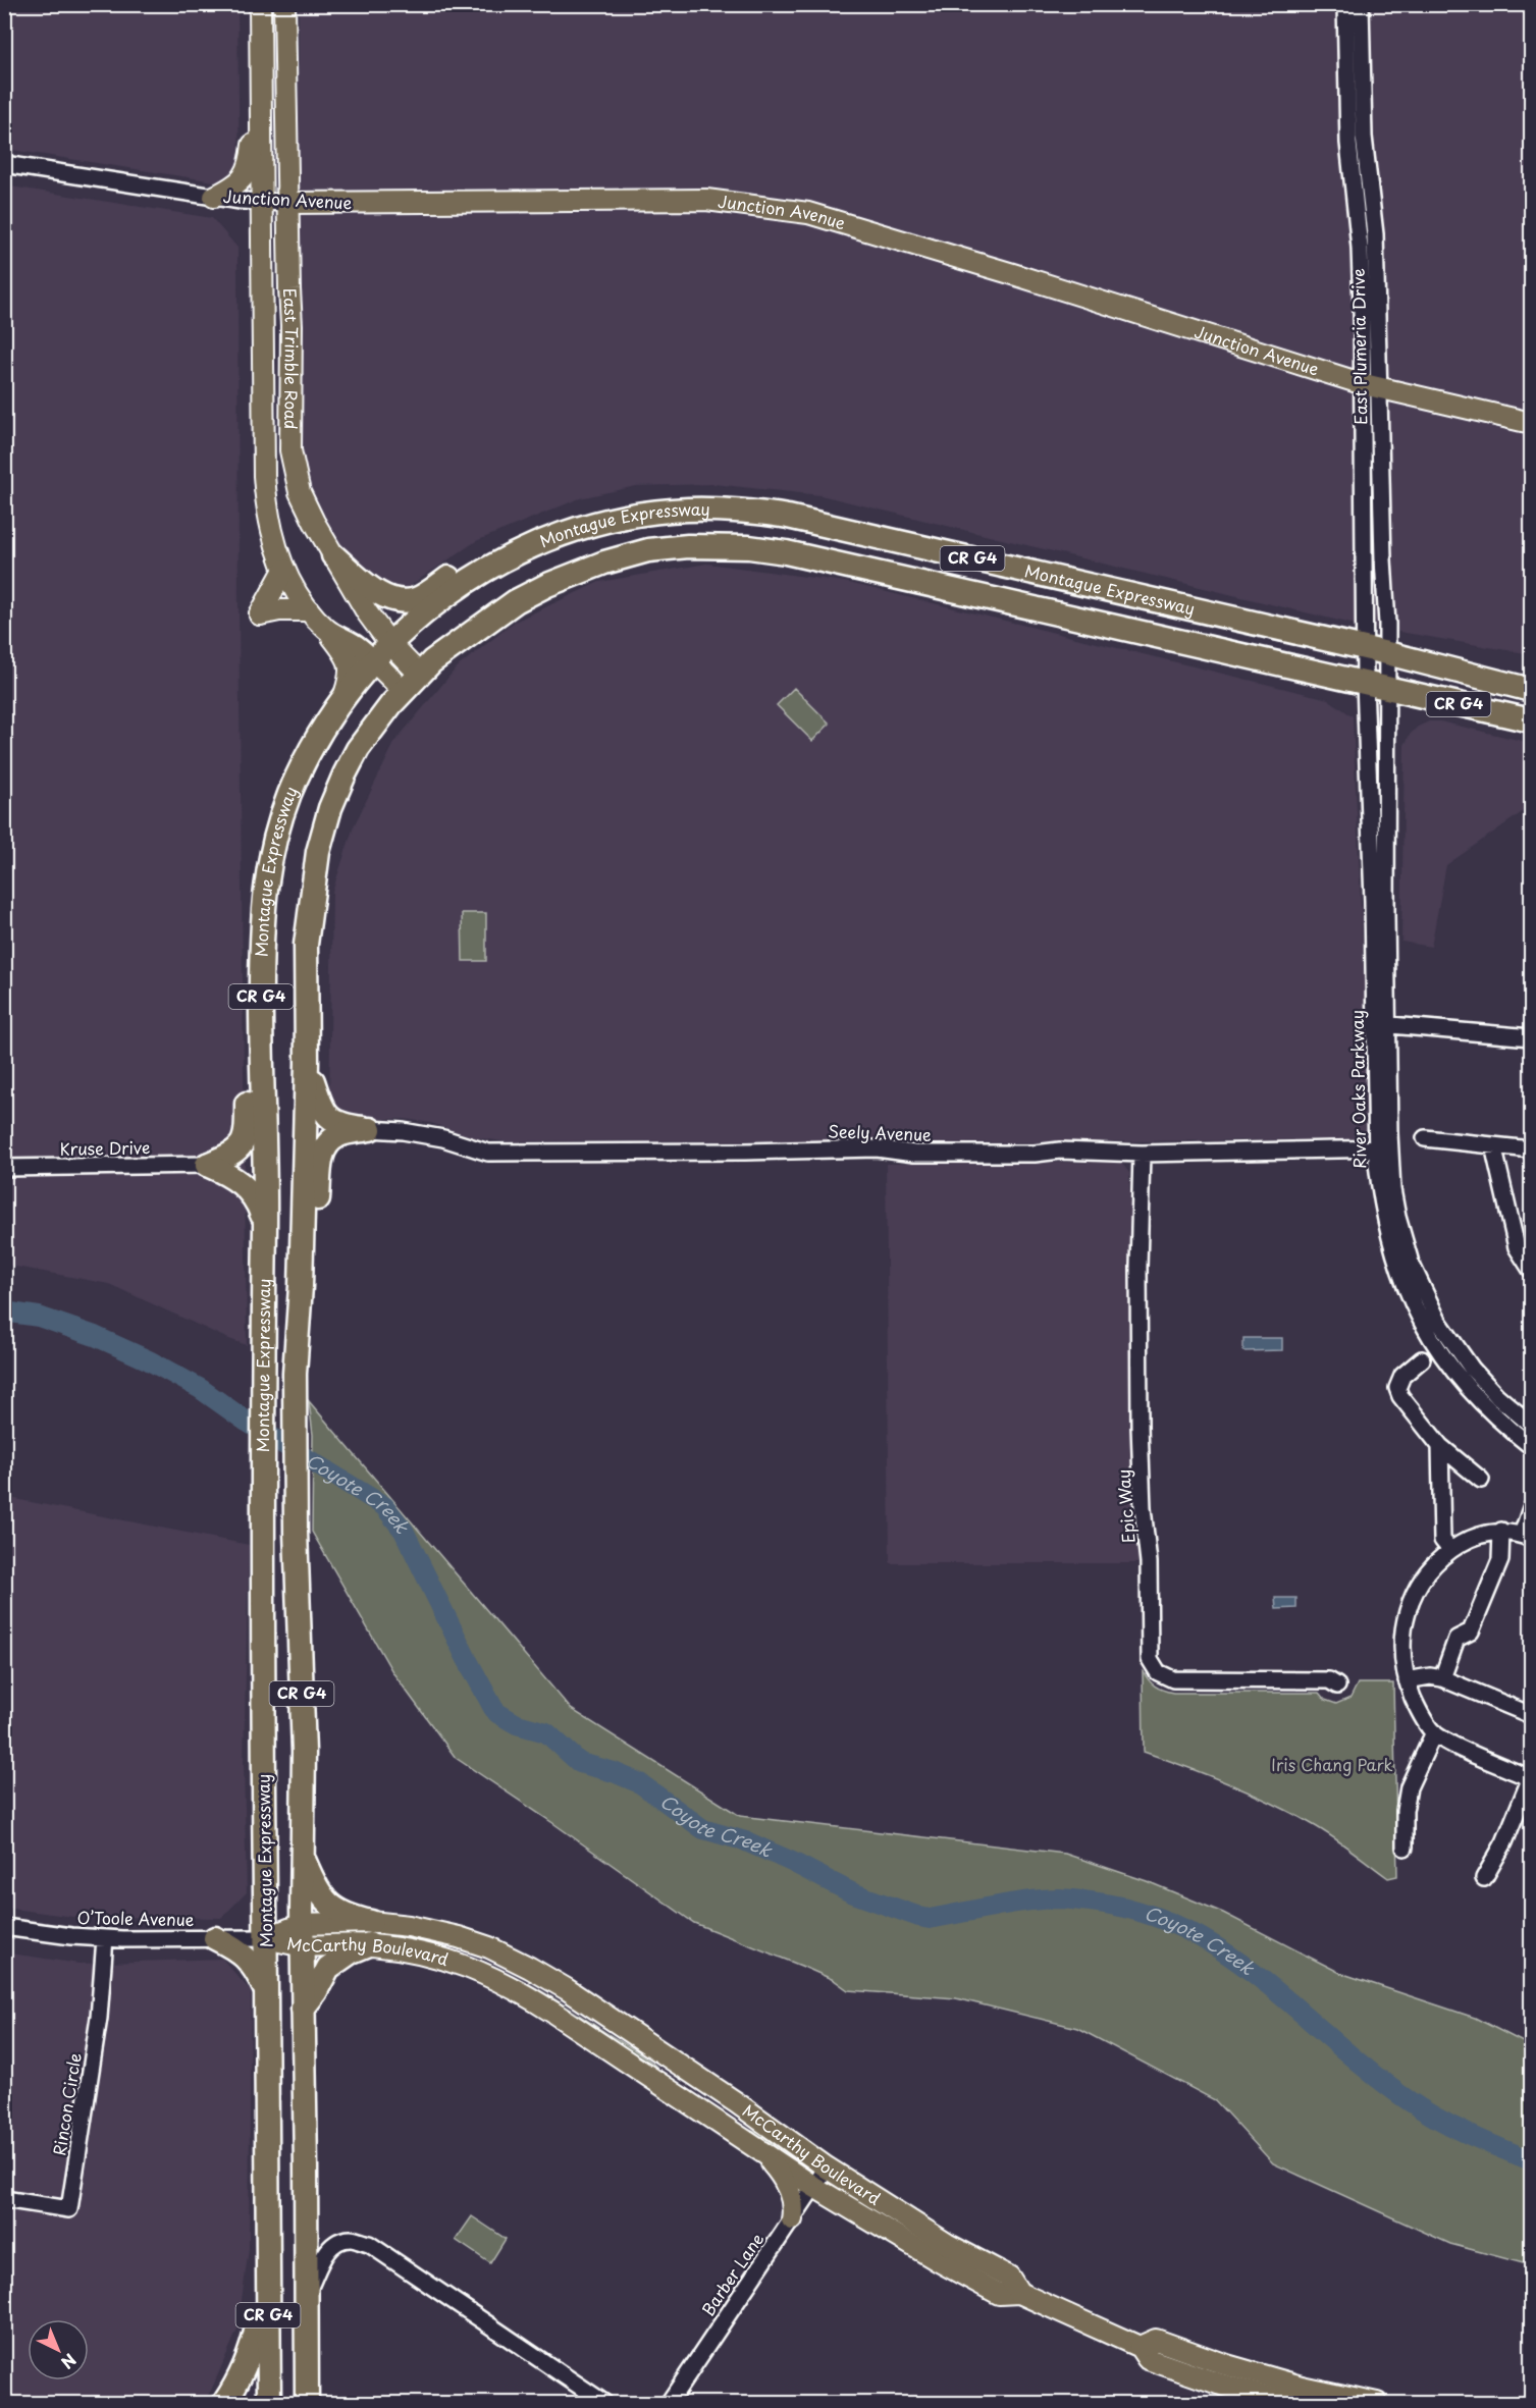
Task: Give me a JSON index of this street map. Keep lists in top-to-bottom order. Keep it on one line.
{"streets":{"highway":["Montague Expressway","CR G4"],"main road":["Junction Avenue","East Trimble Road","McCarthy Boulevard"],"street":["East Plumeria Drive","River Oaks Parkway","Seely Avenue","Kruse Drive","Epic Way","O’Toole Avenue","Rincon Circle","Barber Lane"]},"crossings":[["Junction Avenue","East Plumeria Drive"],["Junction Avenue","East Trimble Road"],["East Plumeria Drive","Montague Expressway"],["East Plumeria Drive","River Oaks Parkway"],["East Trimble Road","Montague Expressway"],["Montague Expressway","River Oaks Parkway"],["Montague Expressway","O’Toole Avenue"],["Montague Expressway","McCarthy Boulevard"],["River Oaks Parkway","Seely Avenue"],["Seely Avenue","Epic Way"],["O’Toole Avenue","McCarthy Boulevard"],["O’Toole Avenue","Rincon Circle"],["McCarthy Boulevard","Barber Lane"]],"water":["Coyote Creek"],"parks":["Iris Chang Park"],"north":"bottom right"}
